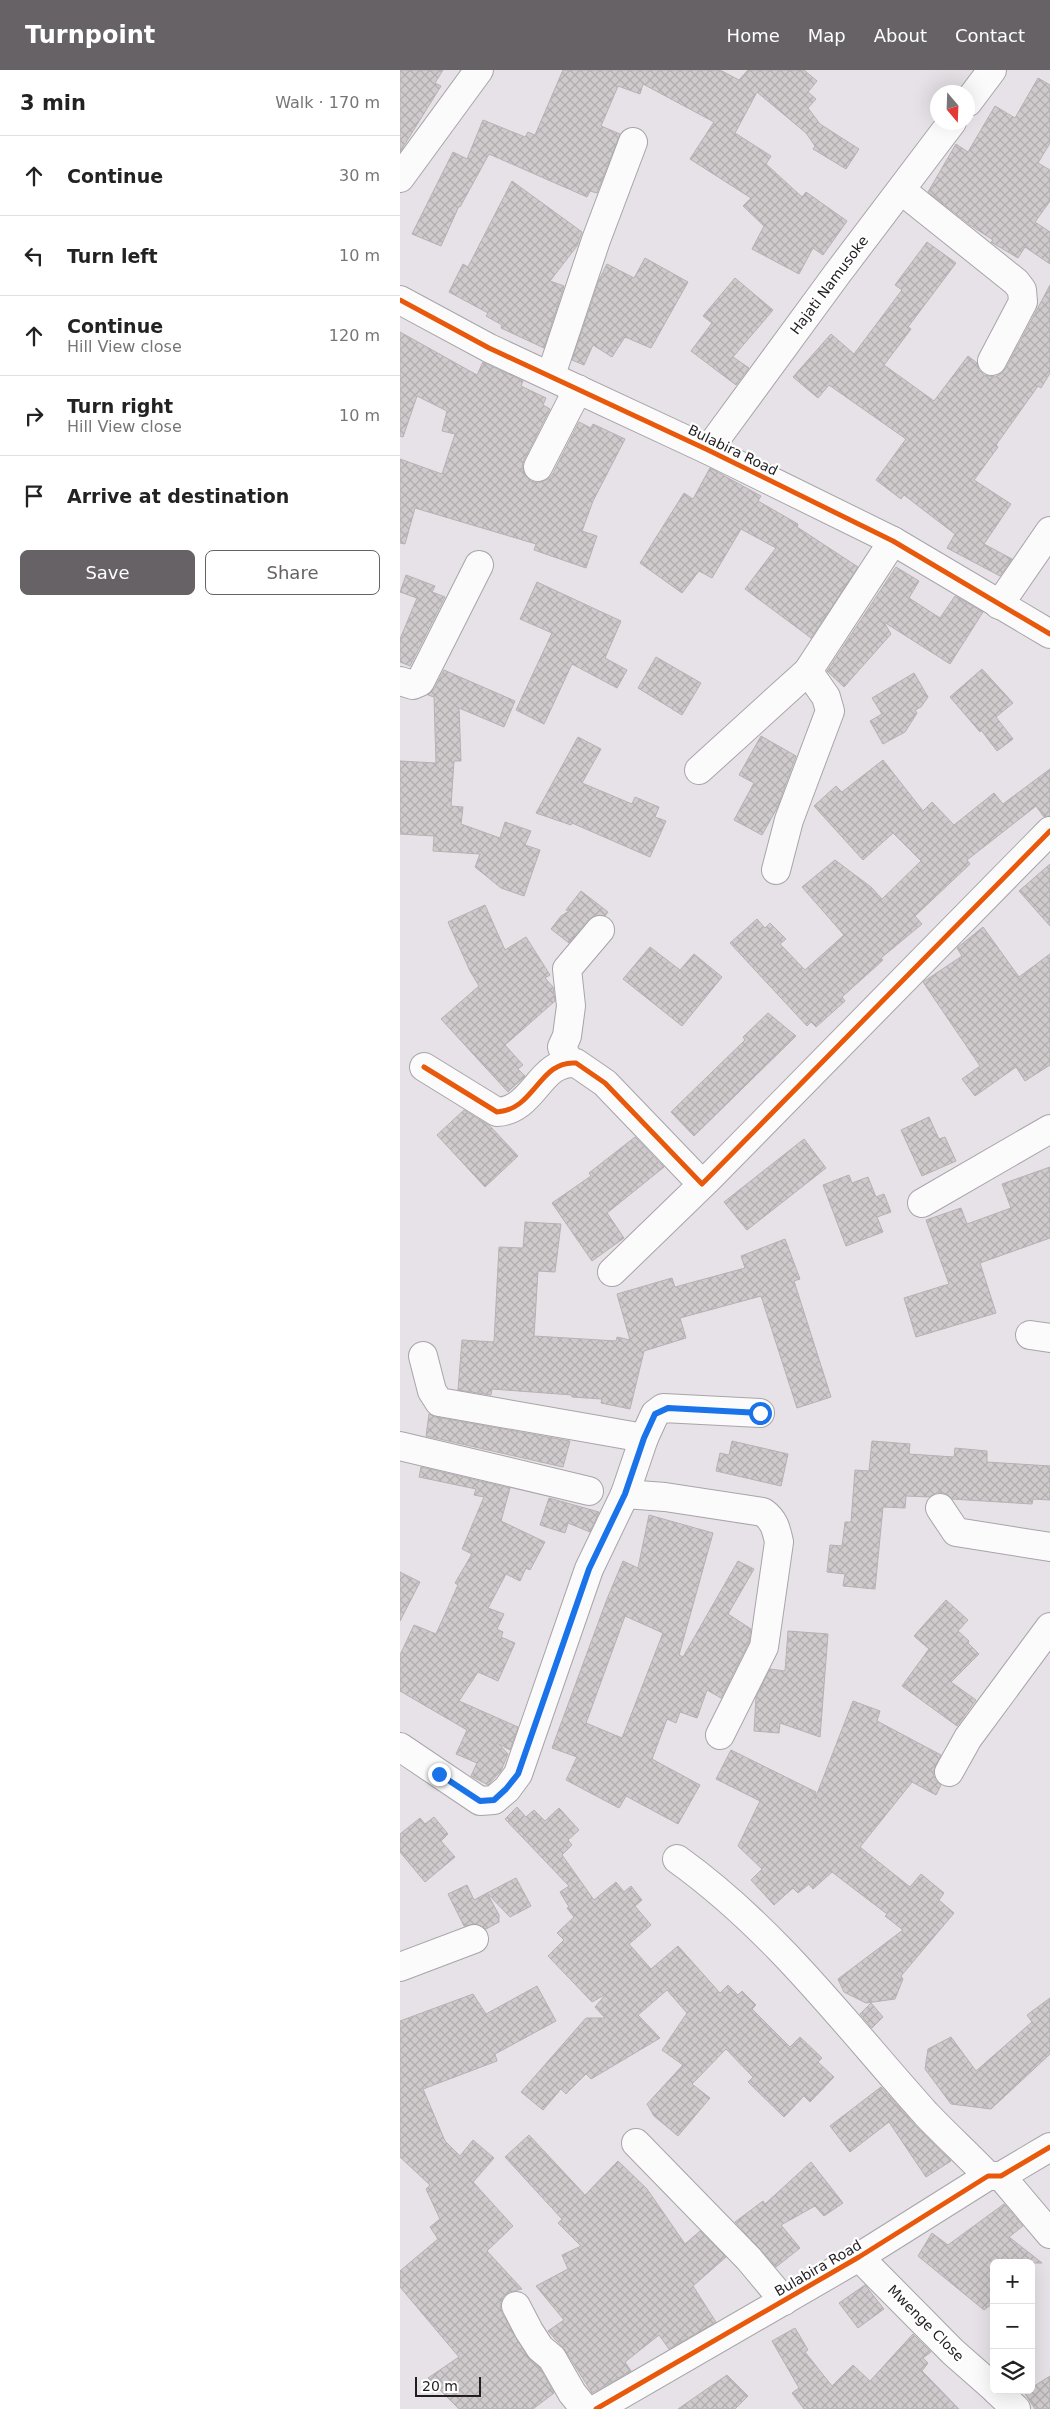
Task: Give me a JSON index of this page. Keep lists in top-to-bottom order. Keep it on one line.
{"streets":{"street":["Hajati Namusoke","Bulabira Road","Mwenge Close"]},"crossings":[["Hajati Namusoke","Bulabira Road"],["Bulabira Road","Mwenge Close"]],"scale_bar":"20 m","north":"bottom","page":{"header":"Turnpoint","nav":["Home","Map","About","Contact"],"heading":["3 min","Walk · 170 m"],"list":[["Continue","30 m"],["Turn left","10 m"],["Continue","Hill View close","120 m"],["Turn right","Hill View close","10 m"],"Arrive at destination"],"buttons":["Save","Share"],"map_buttons":["+","−"],"scale":"20 m"}}
